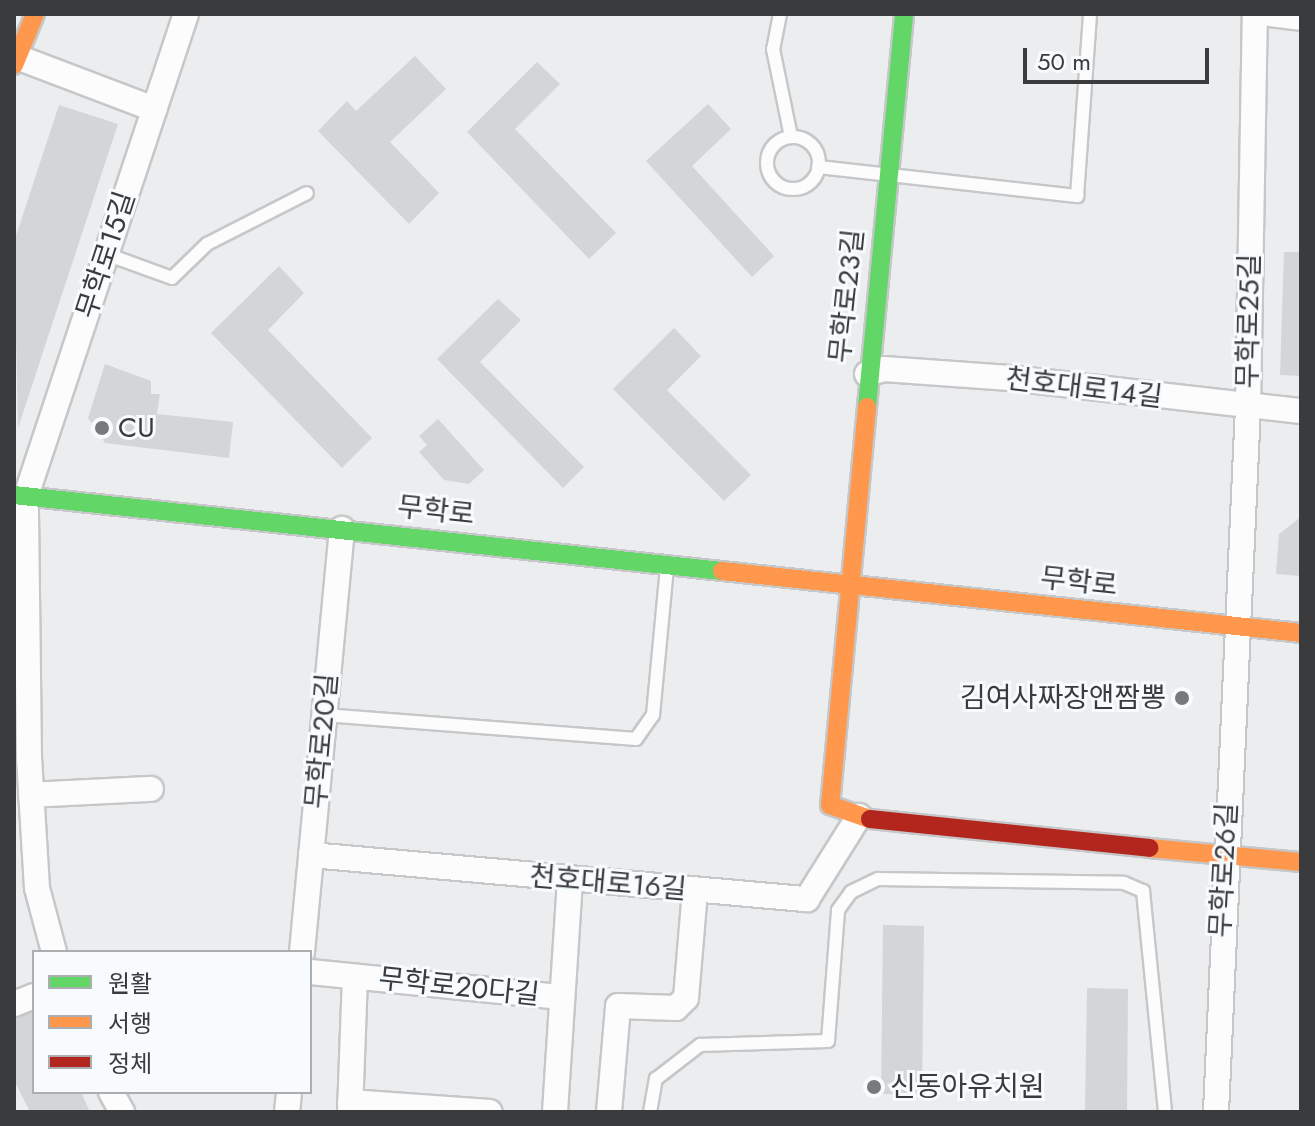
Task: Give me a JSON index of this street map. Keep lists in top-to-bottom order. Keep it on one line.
{"streets":{"main road":["무학로23길","무학로"],"street":["무학로15길","무학로25길","천호대로14길","무학로20길","무학로26길","천호대로16길","무학로20다길"]},"crossings":[["무학로15길","무학로"],["무학로23길","천호대로14길"],["무학로23길","무학로"],["무학로25길","천호대로14길"],["무학로25길","무학로"],["무학로25길","무학로26길"],["무학로","무학로20길"],["무학로","무학로26길"],["무학로20길","천호대로16길"]],"places":["CU","김여사짜장앤짬뽕","신동아유치원"],"legend":["원활","서행","정체"],"scale_bar":"50 m"}
